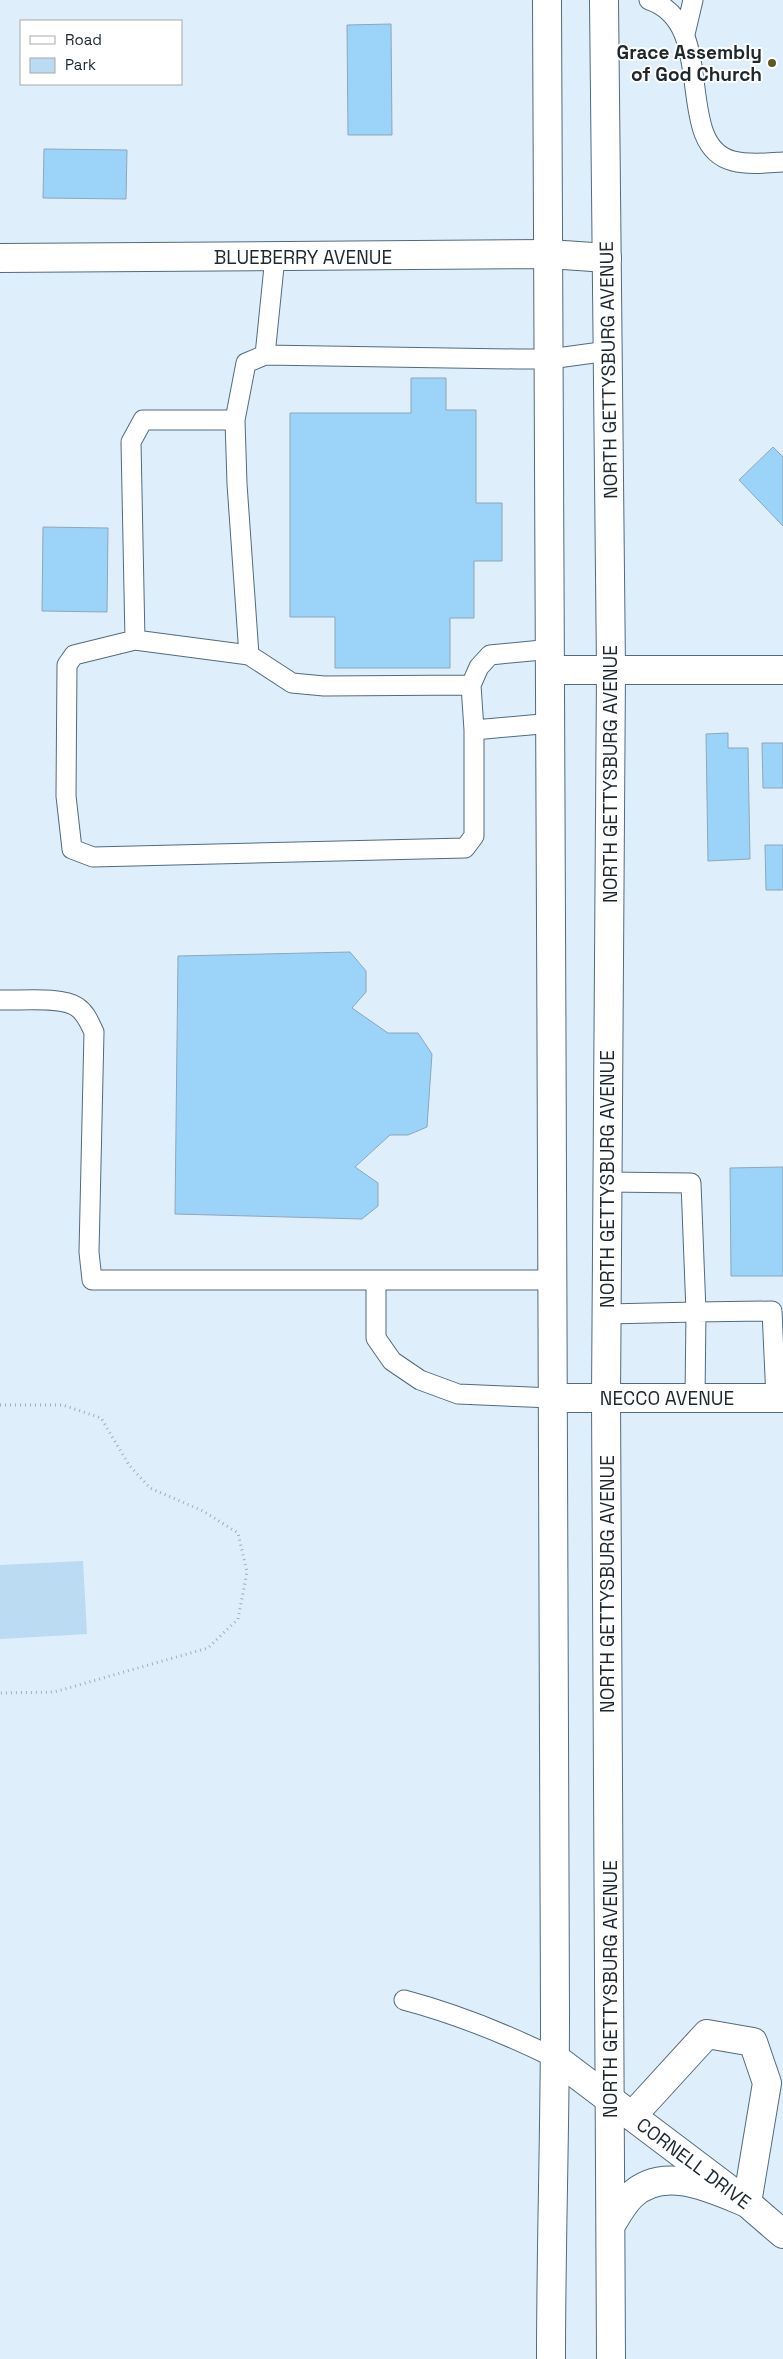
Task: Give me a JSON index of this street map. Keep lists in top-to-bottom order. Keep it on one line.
{"streets":{"main road":["BLUEBERRY AVENUE","NORTH GETTYSBURG AVENUE","NECCO AVENUE","CORNELL DRIVE"]},"crossings":[["BLUEBERRY AVENUE","NORTH GETTYSBURG AVENUE"],["NORTH GETTYSBURG AVENUE","NECCO AVENUE"],["NORTH GETTYSBURG AVENUE","CORNELL DRIVE"]],"places":["Grace Assembly of God Church"],"legend":["Road","Park"]}
